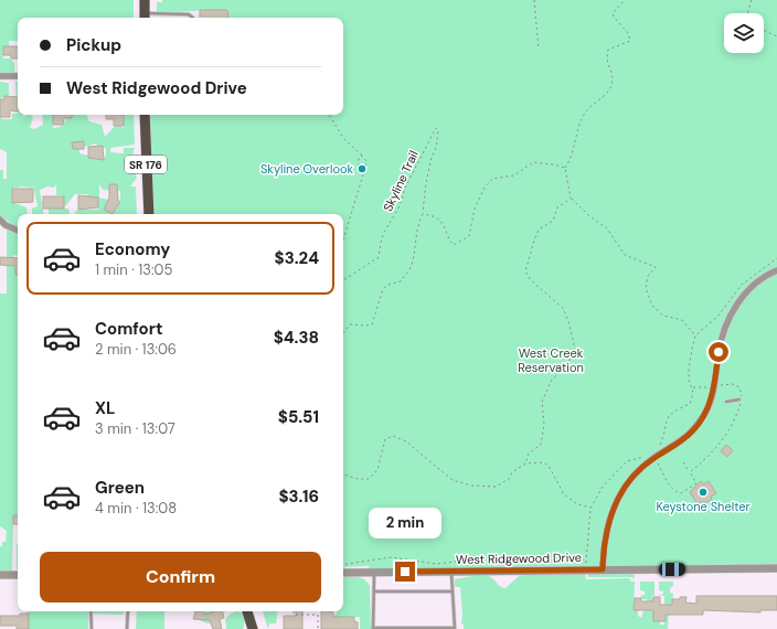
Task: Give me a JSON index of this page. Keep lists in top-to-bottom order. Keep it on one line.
{"streets":{"main road":["SR 176"],"street":["West Ridgewood Drive"],"path":["Skyline Trail"]},"parks":["West Creek Reservation"],"places":["Skyline Overlook","Keystone Shelter"],"page":{"banner":["Pickup","West Ridgewood Drive"],"list":[{"name":"Economy","note":"1 min · 13:05","value":"$3.24"},{"name":"Comfort","note":"2 min · 13:06","value":"$4.38"},{"name":"XL","note":"3 min · 13:07","value":"$5.51"},{"name":"Green","note":"4 min · 13:08","value":"$3.16"}],"bubble":"2 min","buttons":"Confirm"}}
